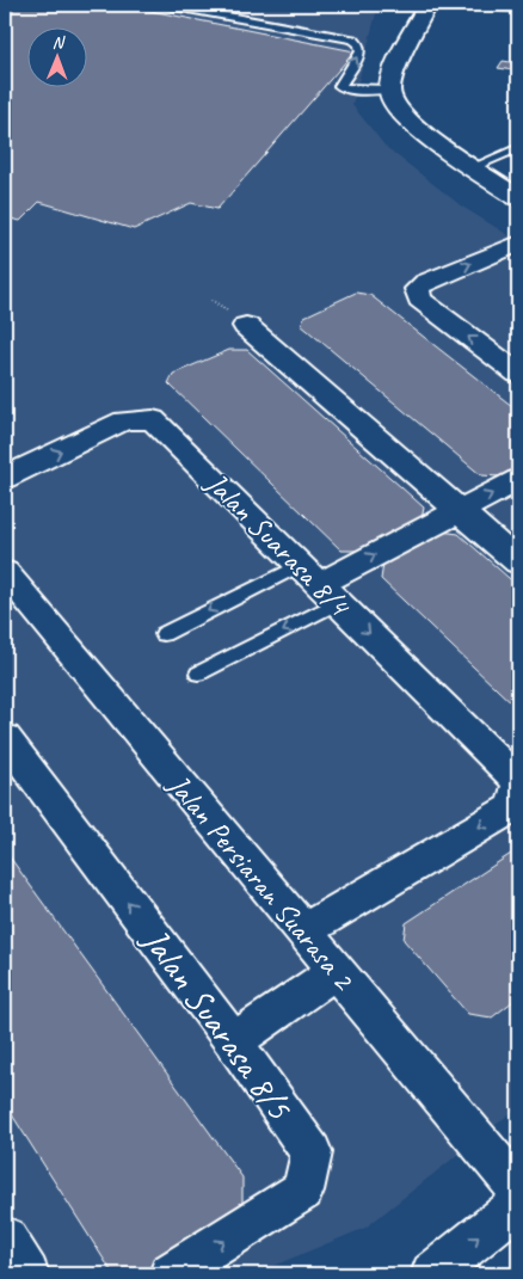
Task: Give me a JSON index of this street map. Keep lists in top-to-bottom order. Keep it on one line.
{"streets":{"street":["Jalan Suarasa 8/4","Jalan Persiaran Suarasa 2","Jalan Suarasa 8/5"]},"crossings":[["Jalan Suarasa 8/4","Jalan Persiaran Suarasa 2"]],"north":"top"}
